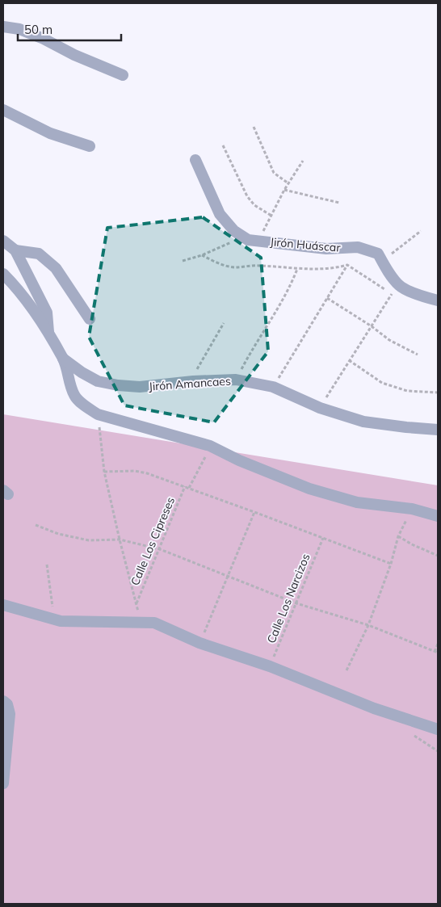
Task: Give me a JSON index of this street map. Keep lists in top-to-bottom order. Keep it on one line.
{"streets":{"street":["Jirón Huáscar","Jirón Amancaes"],"path":["Calle Los Cipreses","Calle Los Narcizos"]},"scale_bar":"50 m"}
